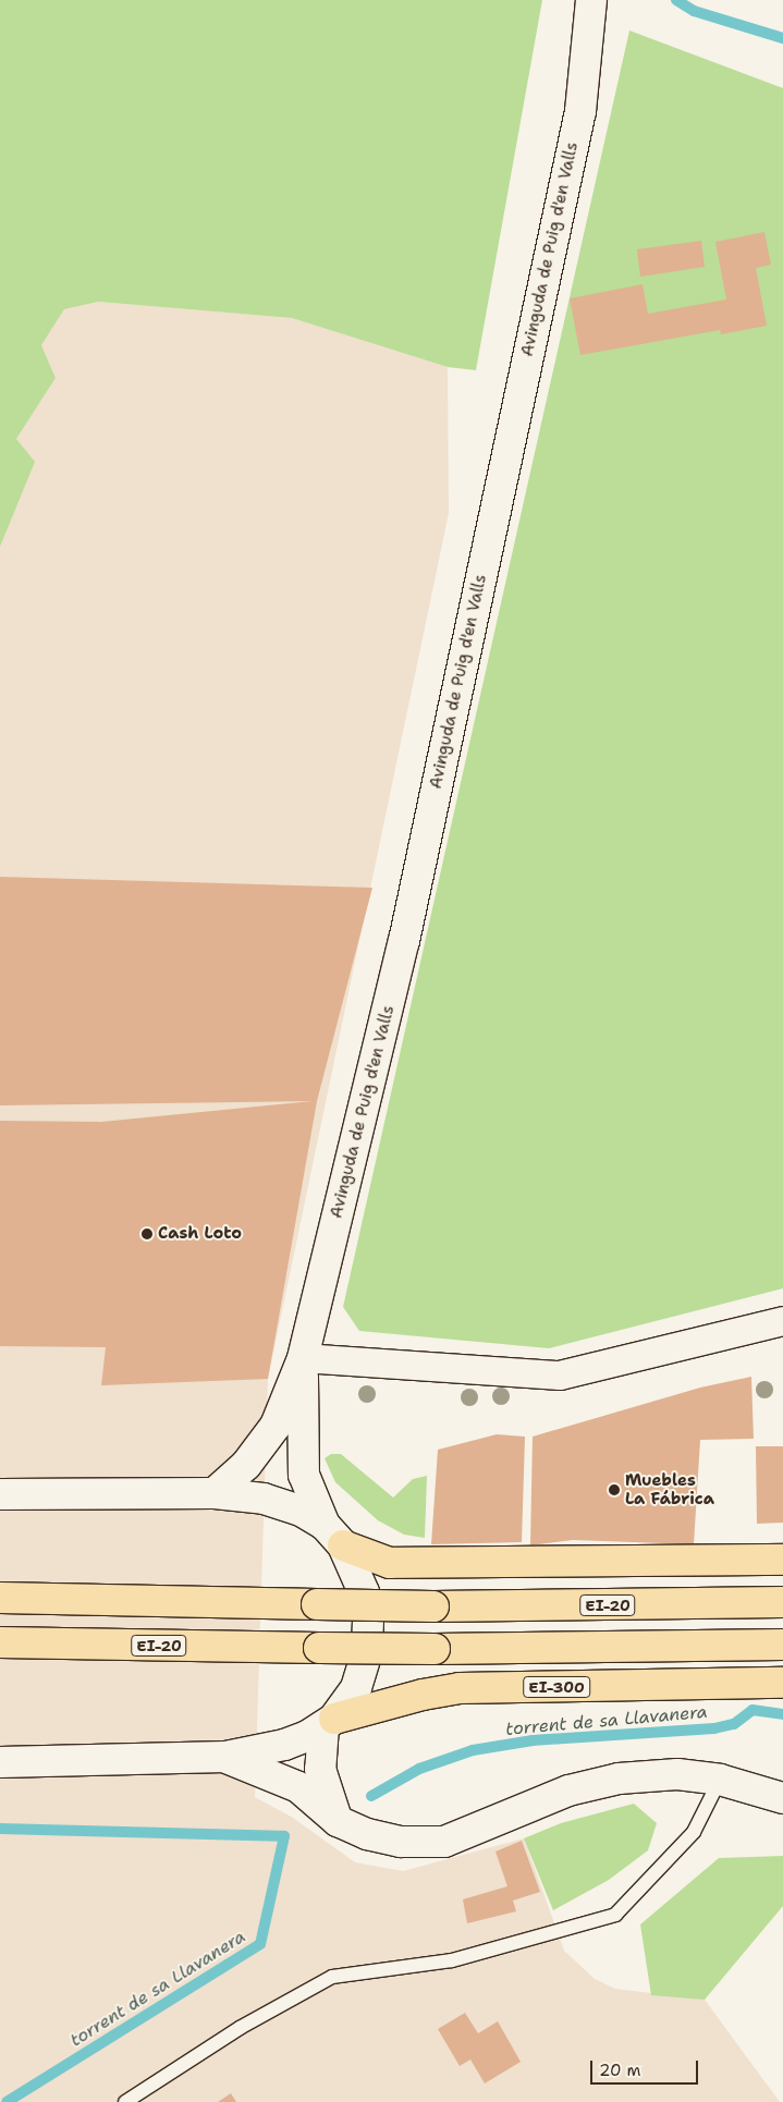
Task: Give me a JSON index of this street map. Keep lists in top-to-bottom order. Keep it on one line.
{"streets":{"highway":["EI-20","EI-300"],"street":["Avinguda de Puig d'en Valls"]},"crossings":[["Avinguda de Puig d'en Valls","EI-300"]],"water":["torrent de sa Llavanera"],"places":["Cash Loto","Muebles La Fábrica"],"scale_bar":"20 m"}
